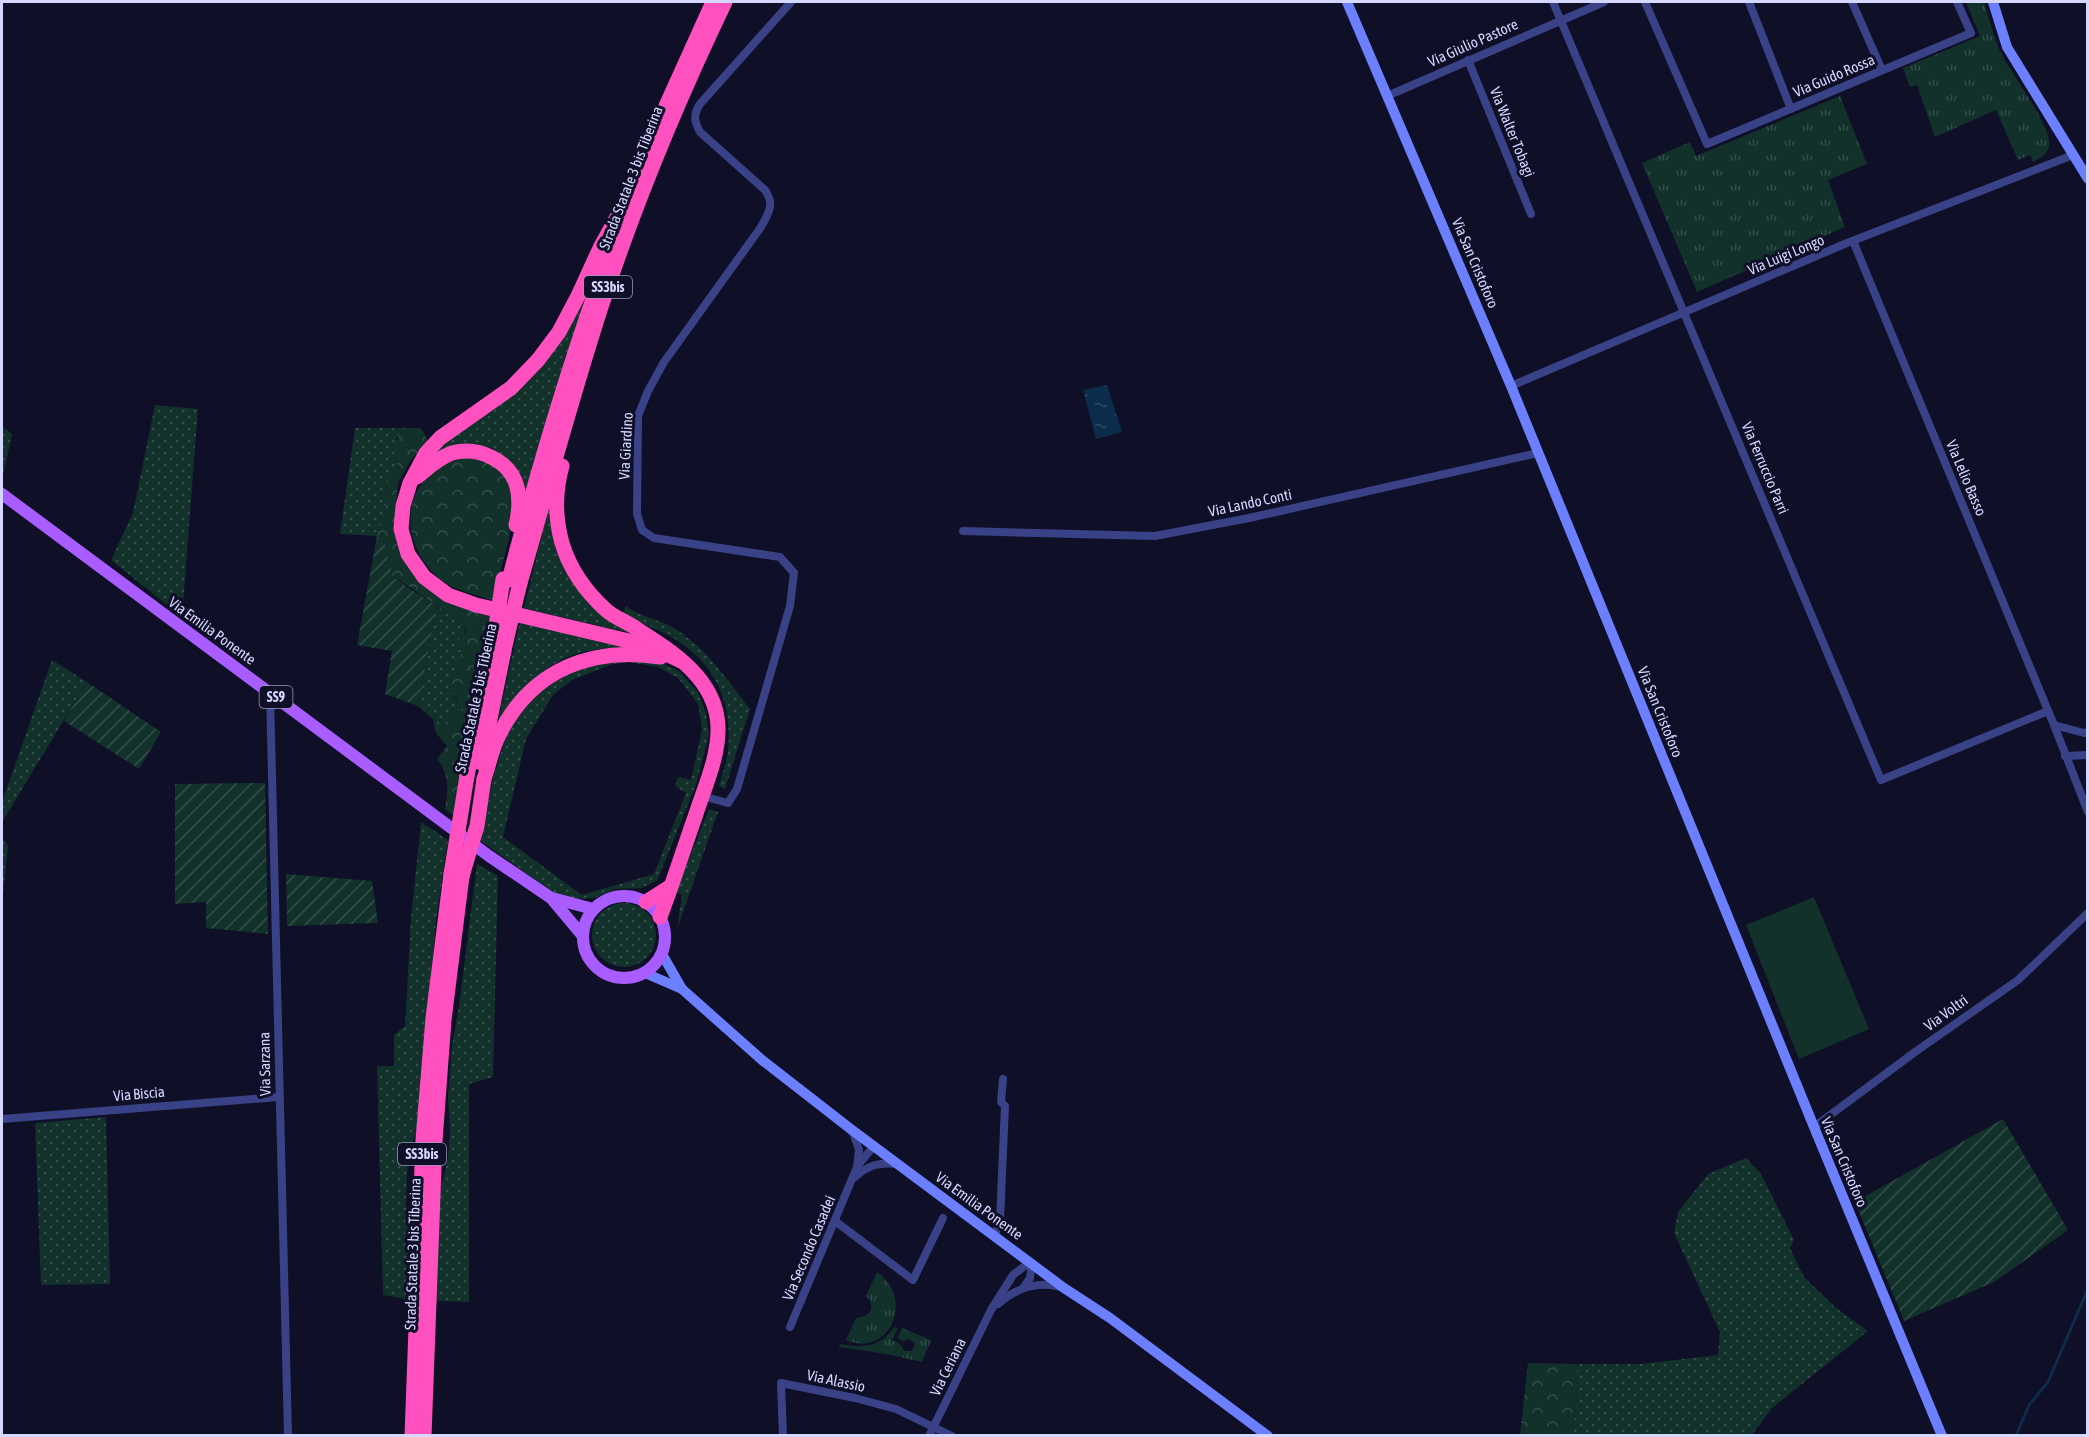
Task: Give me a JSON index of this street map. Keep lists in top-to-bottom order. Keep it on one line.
{"streets":{"highway":["Strada Statale 3 bis Tiberina","SS3bis"],"main road":["Via Emilia Ponente","SS9"],"street":["Via Giulio Pastore","Via Guido Rossa","Via Walter Tobagi","Via Luigi Longo","Via San Cristoforo","Via Giardino","Via Ferruccio Parri","Via Lelio Basso","Via Lando Conti","Via Voltri","Via Sarzana","Via Biscia","Via Secondo Casadei","Via Ceriana","Via Alassio"]},"crossings":[["Via Giulio Pastore","Via Walter Tobagi"],["Via Giulio Pastore","Via San Cristoforo"],["Via Giulio Pastore","Via Ferruccio Parri"],["Via Luigi Longo","Via San Cristoforo"],["Via Luigi Longo","Via Ferruccio Parri"],["Via Luigi Longo","Via Lelio Basso"],["Via San Cristoforo","Via Lando Conti"],["Via San Cristoforo","Via Voltri"],["Via Ferruccio Parri","Via Lelio Basso"],["Via Emilia Ponente","Via Sarzana"],["Via Emilia Ponente","Via Secondo Casadei"],["Via Emilia Ponente","Via Ceriana"],["Via Sarzana","Via Biscia"],["Via Ceriana","Via Alassio"]]}
